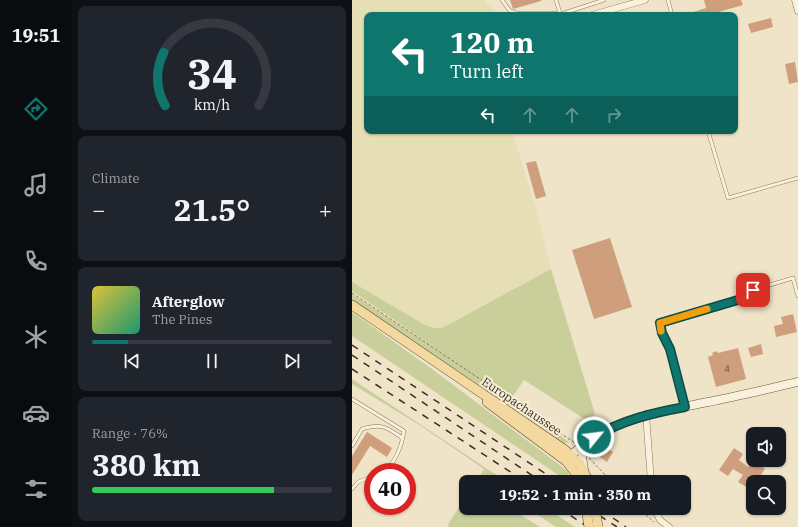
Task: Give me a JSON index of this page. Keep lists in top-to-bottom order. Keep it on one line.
{"streets":{"main road":["Europachaussee"]},"house_numbers":["4"],"page":{"tabs":"19:51","turn":["120 m","Turn left"],"tile":["Climate",["Range · 76%","380 km"]],"heat":["−","21.5°","+"],"song":["Afterglow","The Pines"],"limit":"40","trip":"19:52 · 1 min · 350 m","gauge":["34","km/h"]}}
